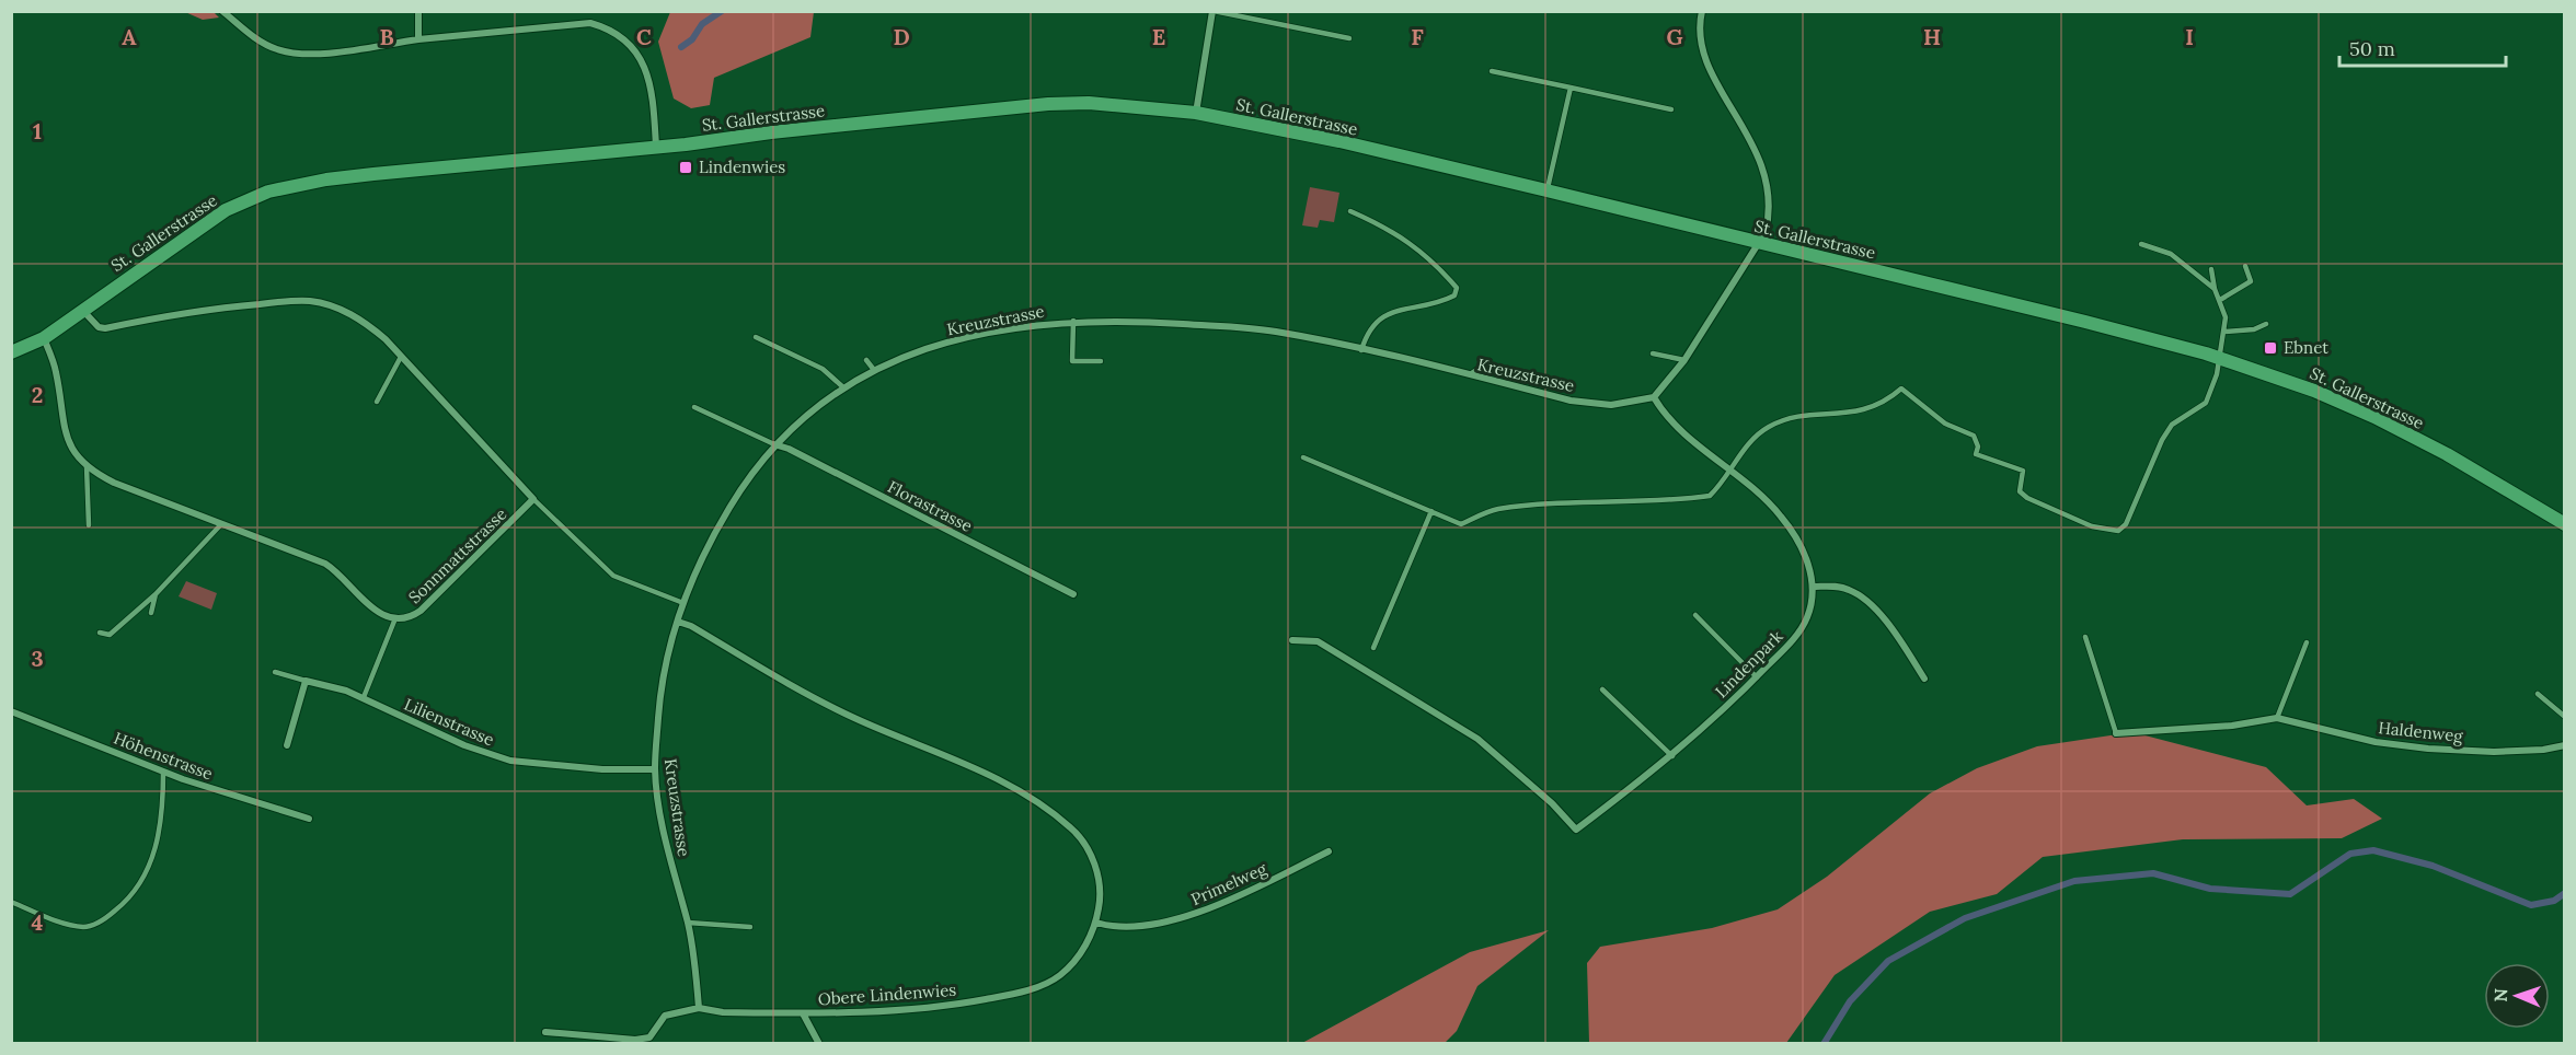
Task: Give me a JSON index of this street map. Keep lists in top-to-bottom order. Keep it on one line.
{"streets":{"street":["St. Gallerstrasse","Kreuzstrasse","Florastrasse","Sonnmattstrasse","Lindenpark","Lilienstrasse","Haldenweg","Höhenstrasse","Primelweg","Obere Lindenwies"]},"crossings":[["St. Gallerstrasse","Sonnmattstrasse"],["Kreuzstrasse","Florastrasse"],["Kreuzstrasse","Lindenpark"],["Kreuzstrasse","Lilienstrasse"],["Kreuzstrasse","Obere Lindenwies"],["Primelweg","Obere Lindenwies"]],"places":{"transit":["Lindenwies","Ebnet"]},"scale_bar":"50 m","north":"left","grid":{"columns":["A","B","C","D","E","F","G","H","I"],"rows":["1","2","3","4"]}}
